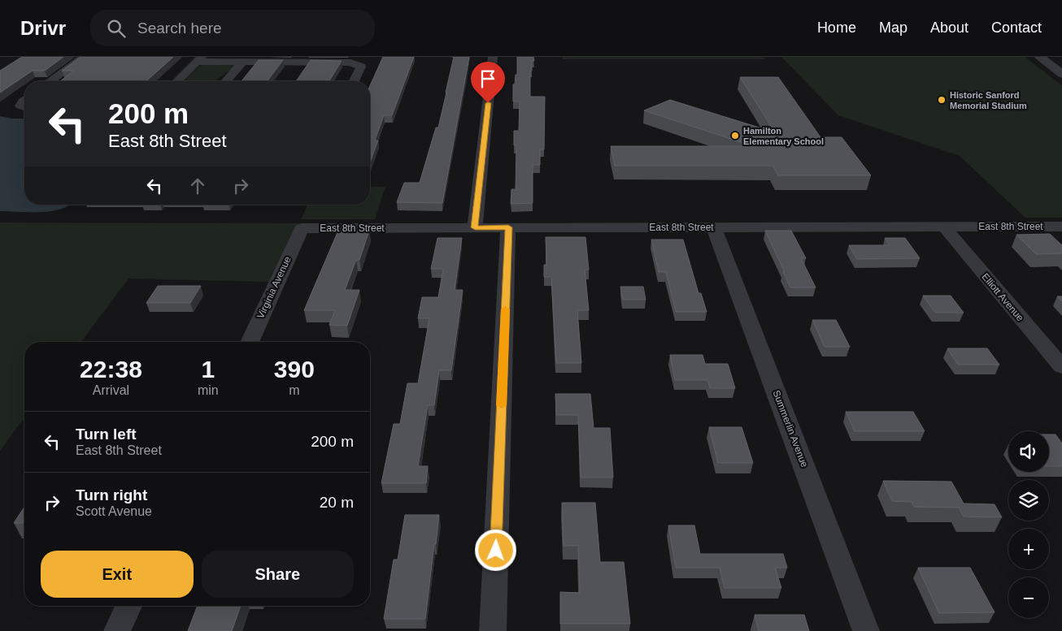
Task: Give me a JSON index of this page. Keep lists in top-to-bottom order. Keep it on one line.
{"streets":{"street":["East 8th Street","Virginia Avenue","Elliott Avenue","Summerlin Avenue"]},"crossings":[["East 8th Street","Virginia Avenue"],["East 8th Street","Elliott Avenue"],["East 8th Street","Summerlin Avenue"]],"places":["Historic Sanford Memorial Stadium","Hamilton Elementary School"],"page":{"header":"Drivr","search":"Search here","nav":["Home","Map","About","Contact"],"turn":["200 m","East 8th Street"],"eta":["22:38","Arrival","1","min","390","m"],"list":[{"name":"Turn left","note":"East 8th Street","value":"200 m"},{"name":"Turn right","note":"Scott Avenue","value":"20 m"}],"map_buttons":["+","−"],"buttons":["Exit","Share"]}}
